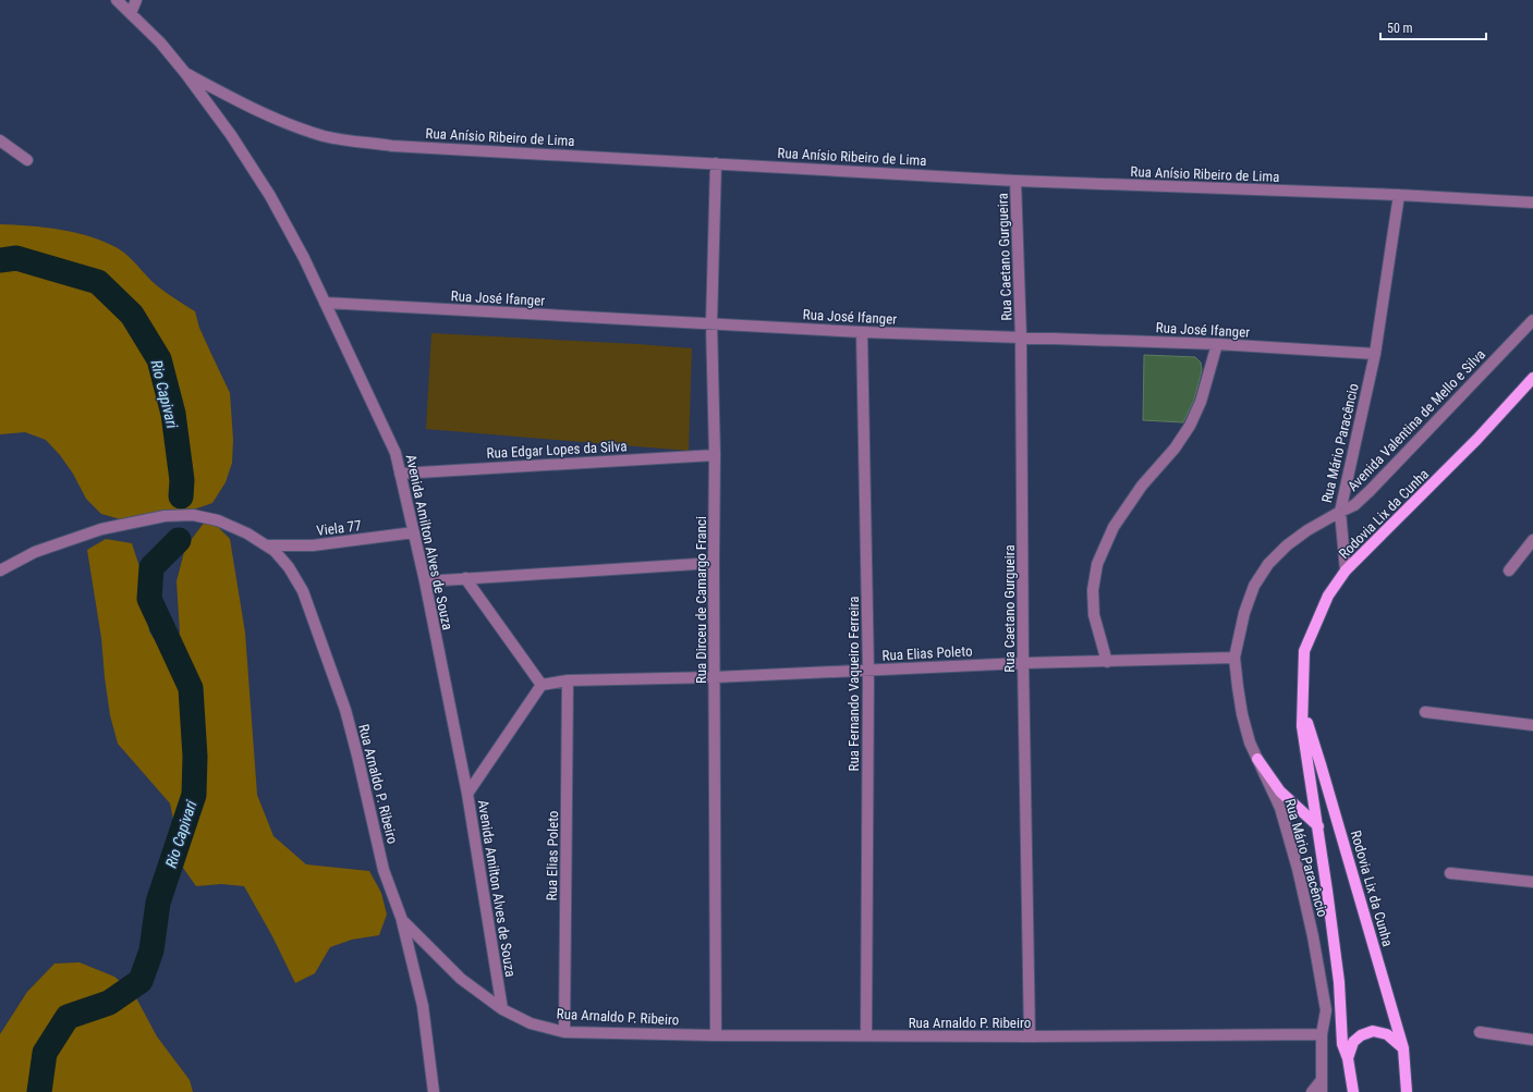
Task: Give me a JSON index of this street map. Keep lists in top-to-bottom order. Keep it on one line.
{"streets":{"main road":["Rodovia Lix da Cunha"],"street":["Rua Anísio Ribeiro de Lima","Rua Caetano Gurgueira","Rua José Ifanger","Avenida Valentina de Mello e Silva","Rua Mário Paracêncio","Rua Edgar Lopes da Silva","Viela 77","Avenida Amilton Alves de Souza","Rua Dirceu de Camargo Franci","Rua Elias Poleto","Rua Fernando Vaqueiro Ferreira","Rua Arnaldo P. Ribeiro"]},"crossings":[["Rua Anísio Ribeiro de Lima","Rua Caetano Gurgueira"],["Rua Anísio Ribeiro de Lima","Rua Mário Paracêncio"],["Rua Anísio Ribeiro de Lima","Avenida Amilton Alves de Souza"],["Rua Anísio Ribeiro de Lima","Rua Dirceu de Camargo Franci"],["Rua Caetano Gurgueira","Rua José Ifanger"],["Rua Caetano Gurgueira","Rua Elias Poleto"],["Rua Caetano Gurgueira","Rua Arnaldo P. Ribeiro"],["Rua José Ifanger","Rua Mário Paracêncio"],["Rua José Ifanger","Avenida Amilton Alves de Souza"],["Rua José Ifanger","Rua Dirceu de Camargo Franci"],["Rua José Ifanger","Rua Fernando Vaqueiro Ferreira"],["Avenida Valentina de Mello e Silva","Rua Mário Paracêncio"],["Rua Mário Paracêncio","Rua Elias Poleto"],["Rua Mário Paracêncio","Rua Arnaldo P. Ribeiro"],["Rua Edgar Lopes da Silva","Avenida Amilton Alves de Souza"],["Rua Edgar Lopes da Silva","Rua Dirceu de Camargo Franci"],["Viela 77","Avenida Amilton Alves de Souza"],["Viela 77","Rua Arnaldo P. Ribeiro"],["Avenida Amilton Alves de Souza","Rua Arnaldo P. Ribeiro"],["Rua Dirceu de Camargo Franci","Rua Elias Poleto"],["Rua Dirceu de Camargo Franci","Rua Arnaldo P. Ribeiro"],["Rua Elias Poleto","Rua Fernando Vaqueiro Ferreira"],["Rua Elias Poleto","Rua Arnaldo P. Ribeiro"],["Rua Fernando Vaqueiro Ferreira","Rua Arnaldo P. Ribeiro"]],"water":["Rio Capivari"],"scale_bar":"50 m"}
